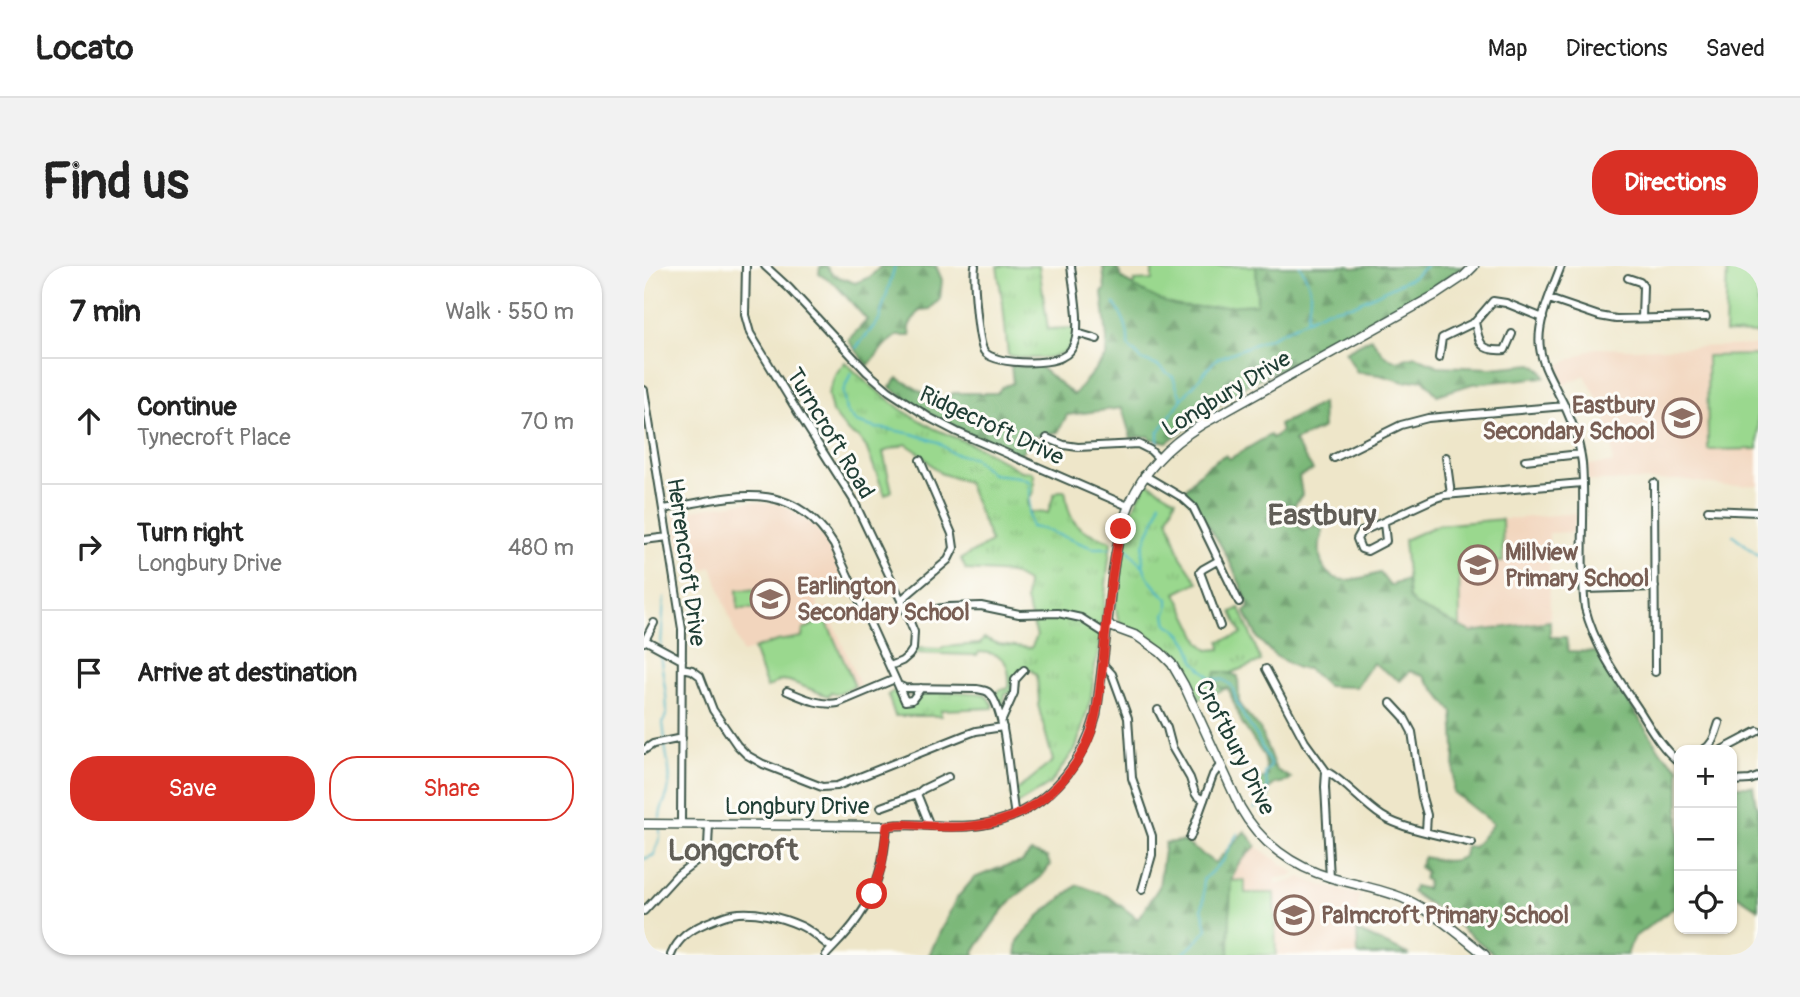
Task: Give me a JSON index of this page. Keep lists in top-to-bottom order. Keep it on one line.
{"streets":{"street":["Longbury Drive","Ridgecroft Drive","Turncroft Road","Herrencroft Drive","Croftbury Drive"]},"crossings":[["Longbury Drive","Ridgecroft Drive"],["Longbury Drive","Herrencroft Drive"],["Longbury Drive","Croftbury Drive"]],"districts":["Eastbury","Longcroft"],"places":{"school or university":["Eastbury Secondary School","Millview Primary School","Earlington Secondary School","Palmcroft Primary School"]},"page":{"header":"Locato","nav":["Map","Directions","Saved"],"buttons":["Directions",["Save","Share"]],"title":"Find us","heading":["7 min","Walk · 550 m"],"list":[["Continue","Tynecroft Place","70 m"],["Turn right","Longbury Drive","480 m"],"Arrive at destination"],"map_buttons":["+","−"]}}
